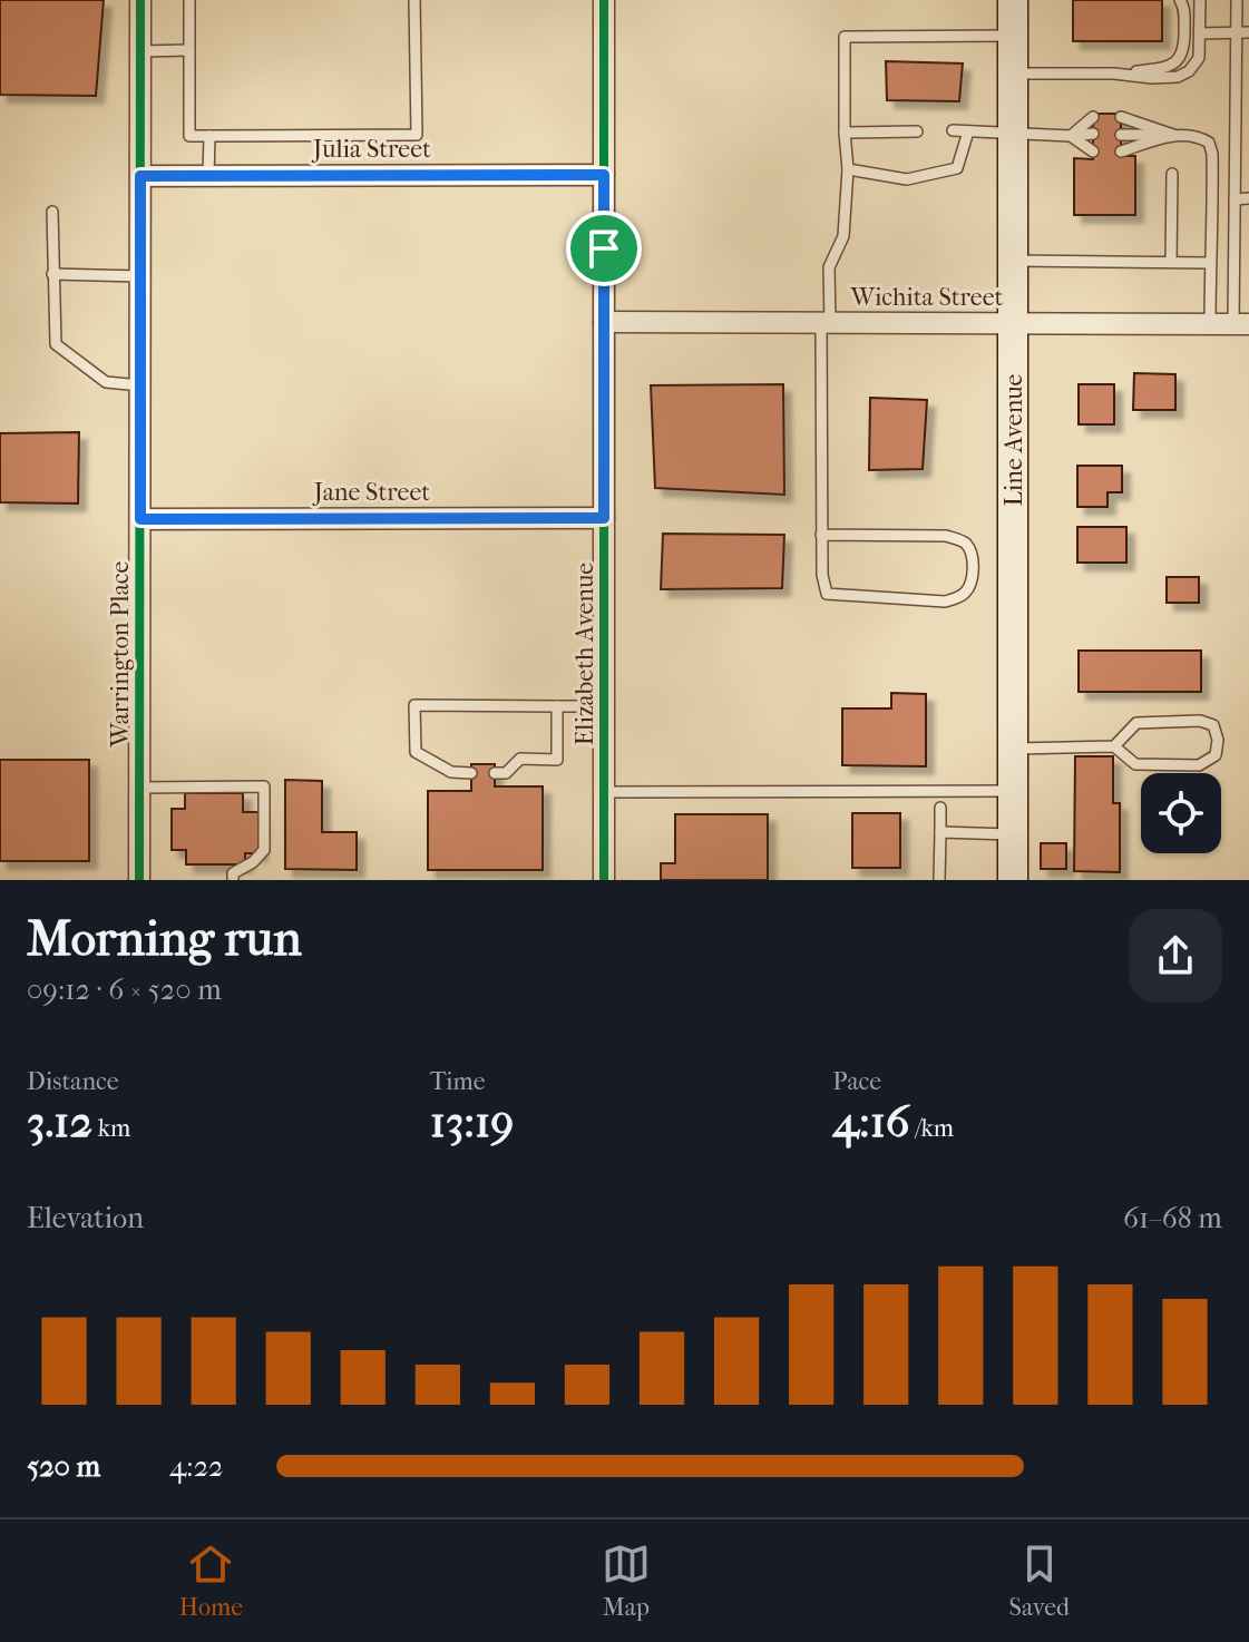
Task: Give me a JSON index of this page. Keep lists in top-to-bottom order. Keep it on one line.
{"streets":{"main road":["Line Avenue"],"street":["Julia Street","Wichita Street","Jane Street","Warrington Place","Elizabeth Avenue"]},"crossings":[["Julia Street","Warrington Place"],["Julia Street","Elizabeth Avenue"],["Wichita Street","Line Avenue"],["Wichita Street","Elizabeth Avenue"],["Jane Street","Warrington Place"],["Jane Street","Elizabeth Avenue"]],"page":{"heading":["Morning run","09:12 · 6 × 520 m"],"stats":[["Distance","3.12 km"],["Time","13:19"],["Pace","4:16 /km"]],"chart":["Elevation","61–68 m"],"list":[{"name":"520 m","note":"4:22"}],"tabs":["Home","Map","Saved"]}}
